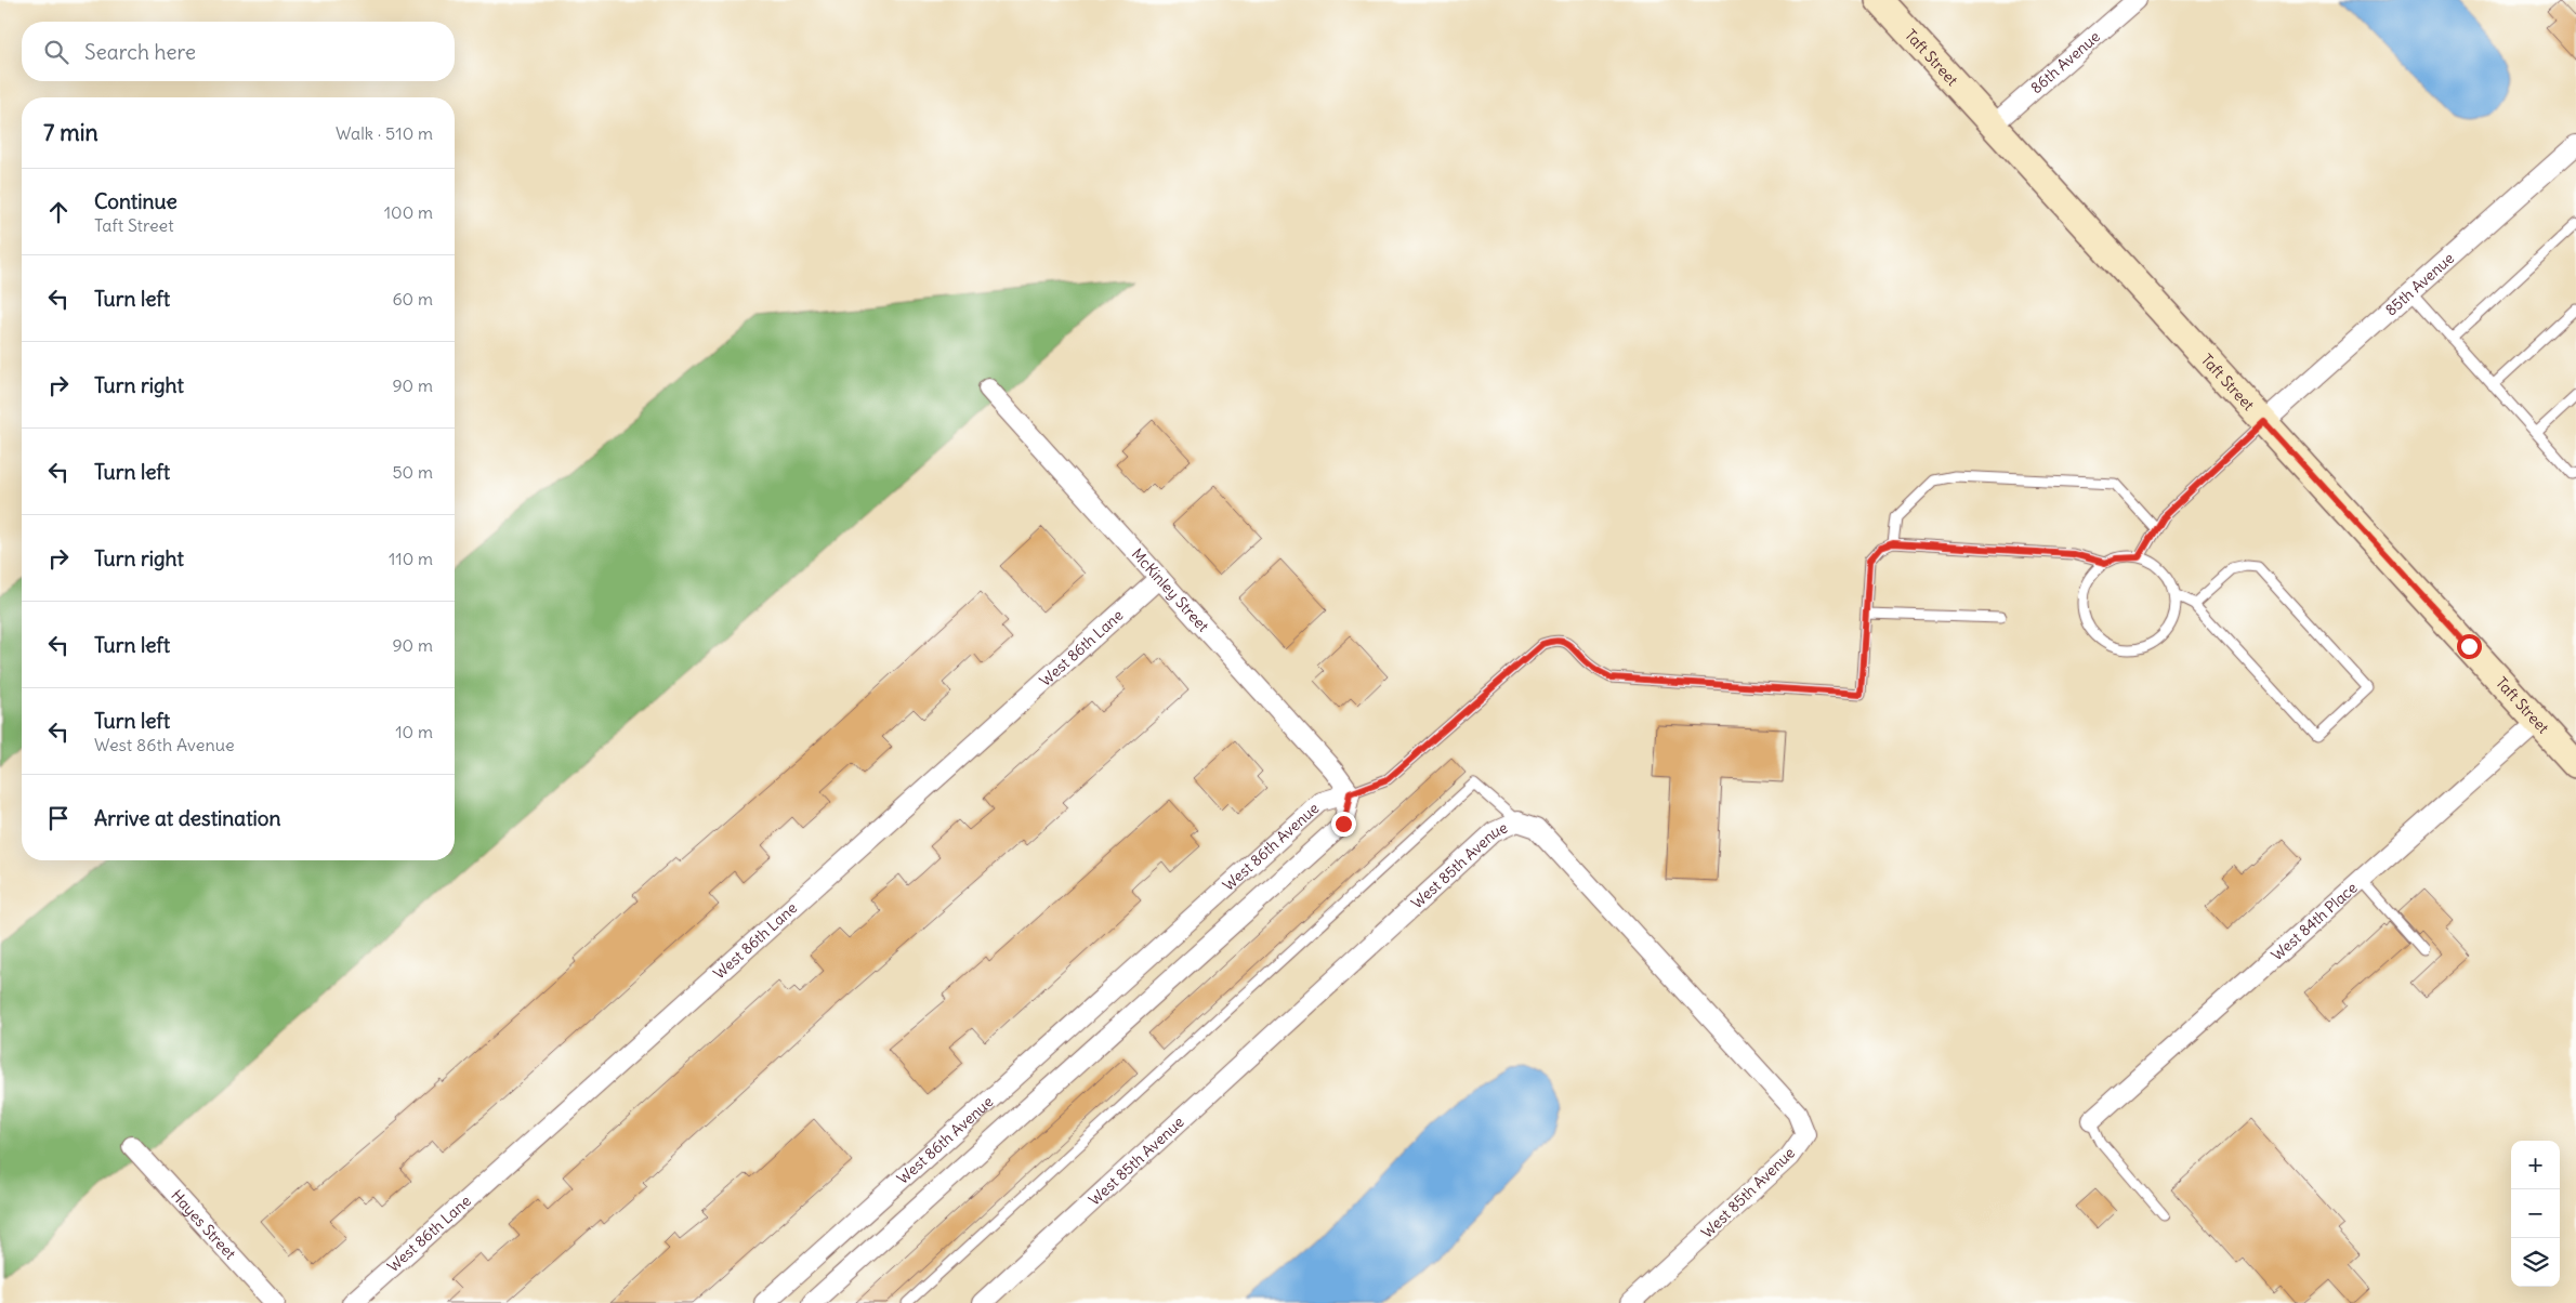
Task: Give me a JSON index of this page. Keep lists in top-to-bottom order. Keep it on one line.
{"streets":{"main road":["Taft Street"],"street":["86th Avenue","85th Avenue","McKinley Street","West 86th Lane","West 86th Avenue","West 85th Avenue","West 84th Place","Hayes Street"]},"crossings":[["Taft Street","86th Avenue"],["Taft Street","85th Avenue"],["Taft Street","West 84th Place"],["McKinley Street","West 86th Lane"],["McKinley Street","West 86th Avenue"]],"page":{"search":"Search here","heading":["7 min","Walk · 510 m"],"list":[["Continue","Taft Street","100 m"],["Turn left","60 m"],["Turn right","90 m"],["Turn left","50 m"],["Turn right","110 m"],["Turn left","90 m"],["Turn left","West 86th Avenue","10 m"],"Arrive at destination"],"map_buttons":["+","−"]}}
